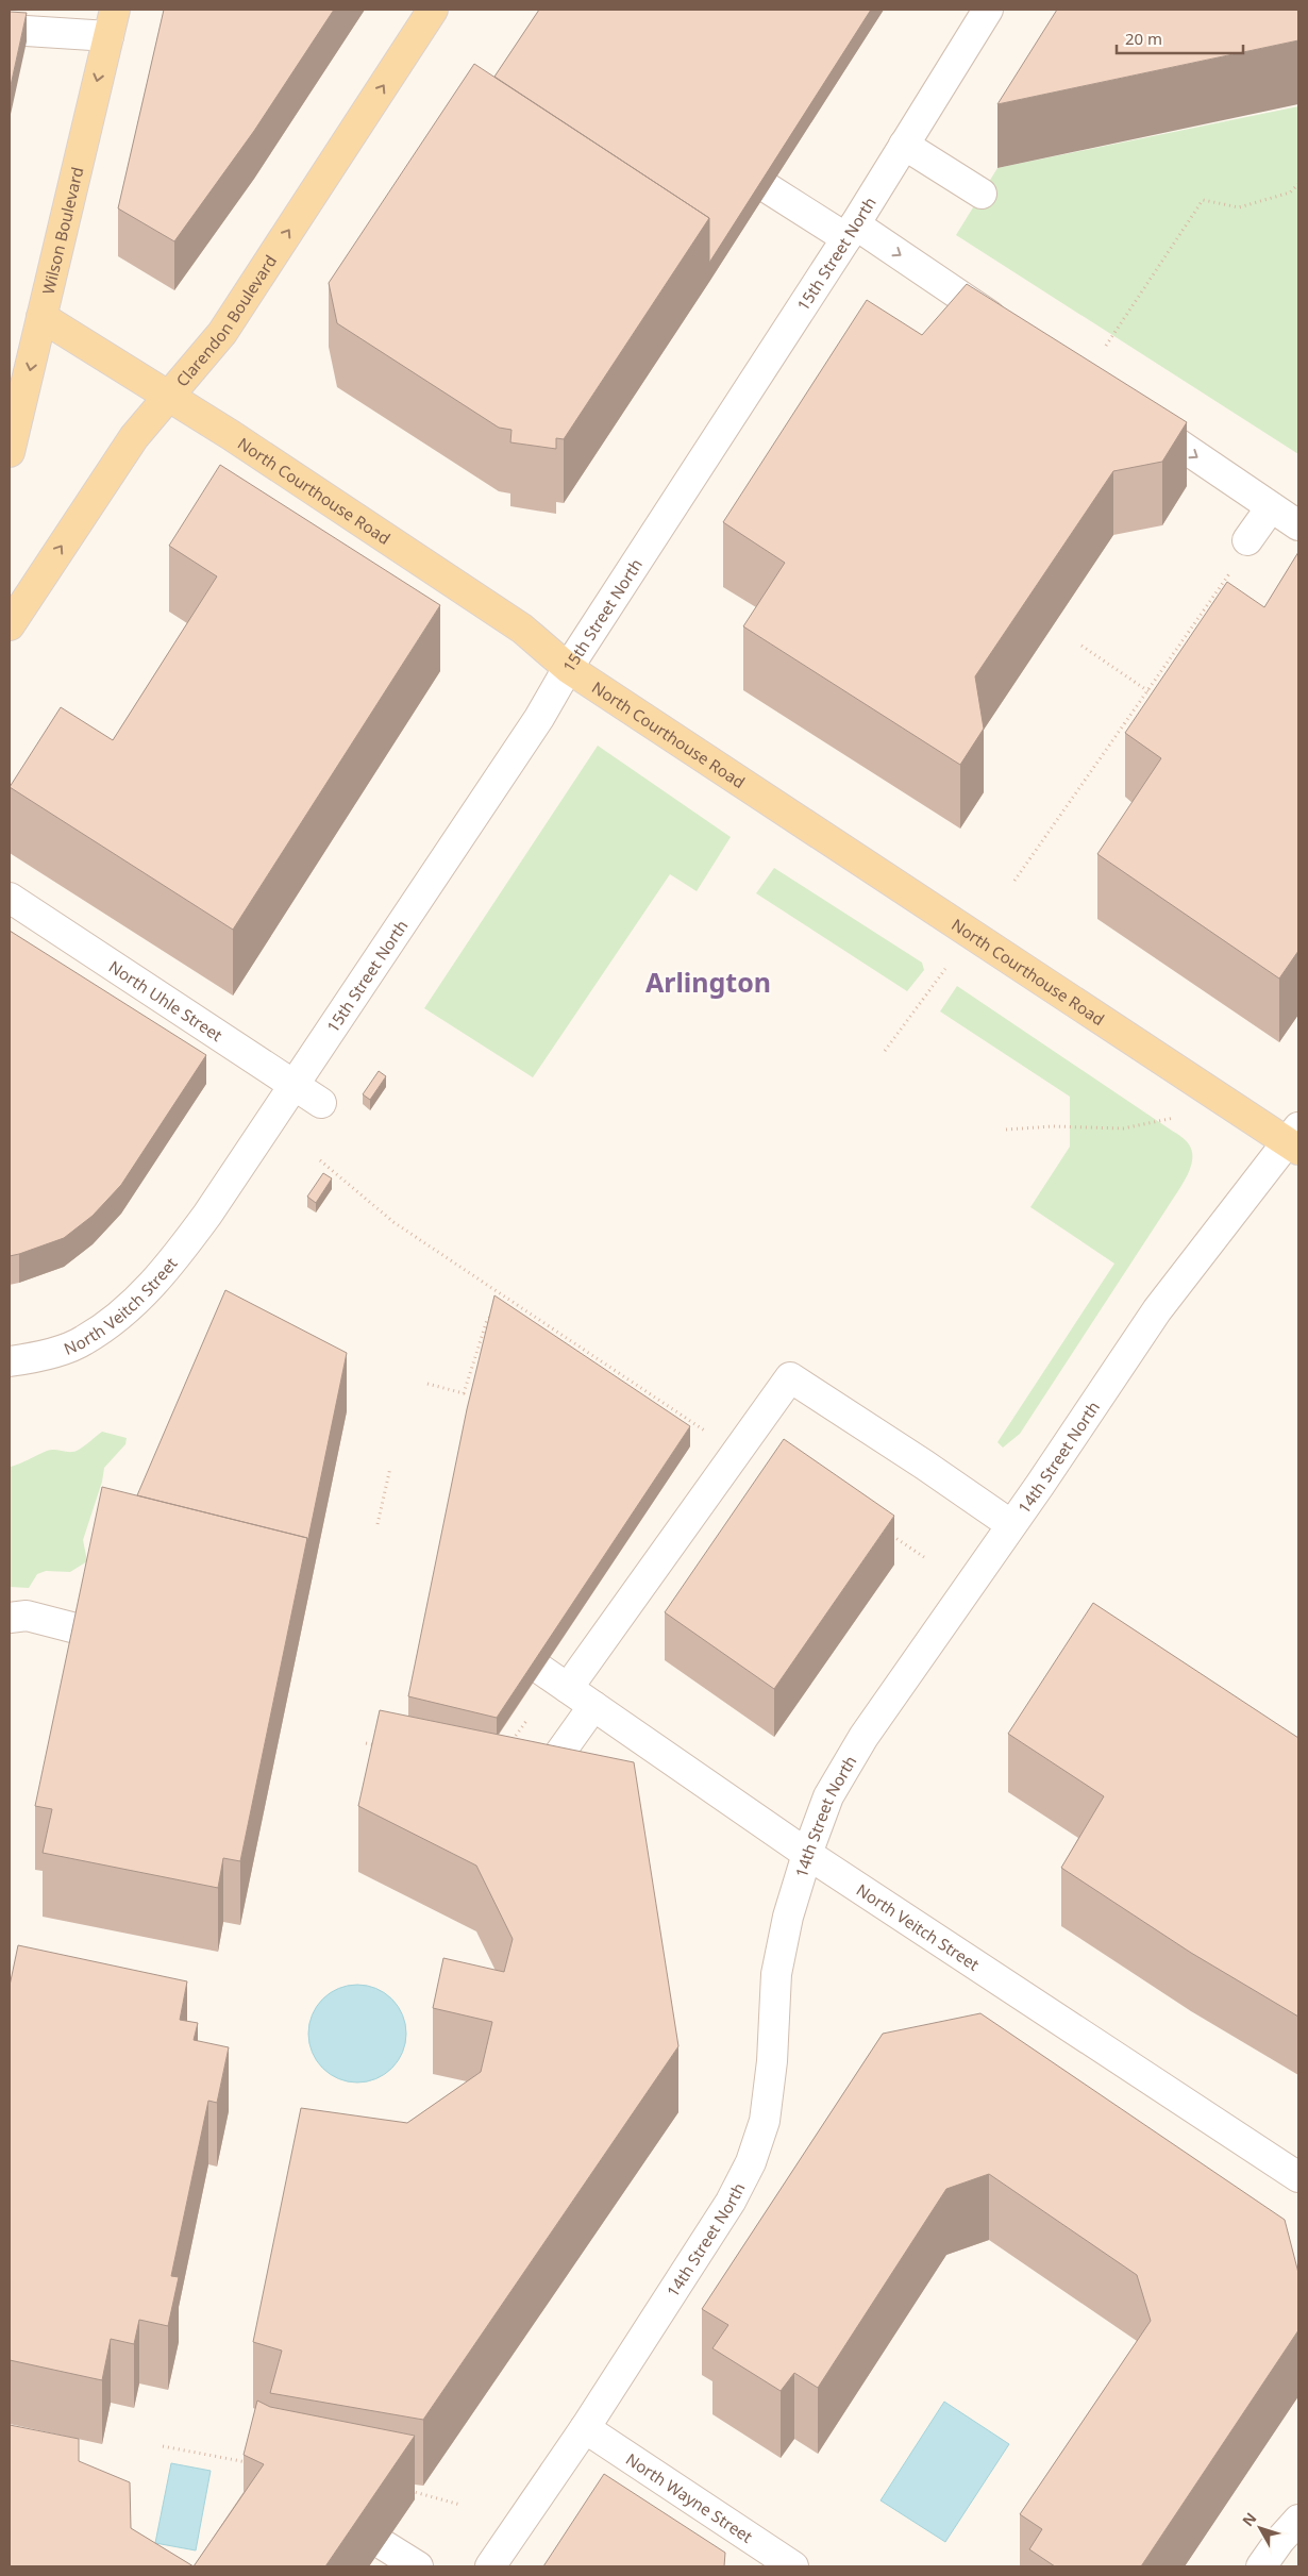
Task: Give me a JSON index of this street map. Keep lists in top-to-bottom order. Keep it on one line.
{"streets":{"main road":["Wilson Boulevard","Clarendon Boulevard","North Courthouse Road"],"street":["15th Street North","North Uhle Street","North Veitch Street","14th Street North","North Wayne Street"]},"crossings":[["Wilson Boulevard","North Courthouse Road"],["15th Street North","North Courthouse Road"],["15th Street North","North Uhle Street"],["15th Street North","North Veitch Street"],["Clarendon Boulevard","North Courthouse Road"],["North Courthouse Road","14th Street North"],["North Veitch Street","14th Street North"],["14th Street North","North Wayne Street"]],"one_way":["Wilson Boulevard","Clarendon Boulevard"],"districts":["Arlington"],"scale_bar":"20 m","north":"top left"}
